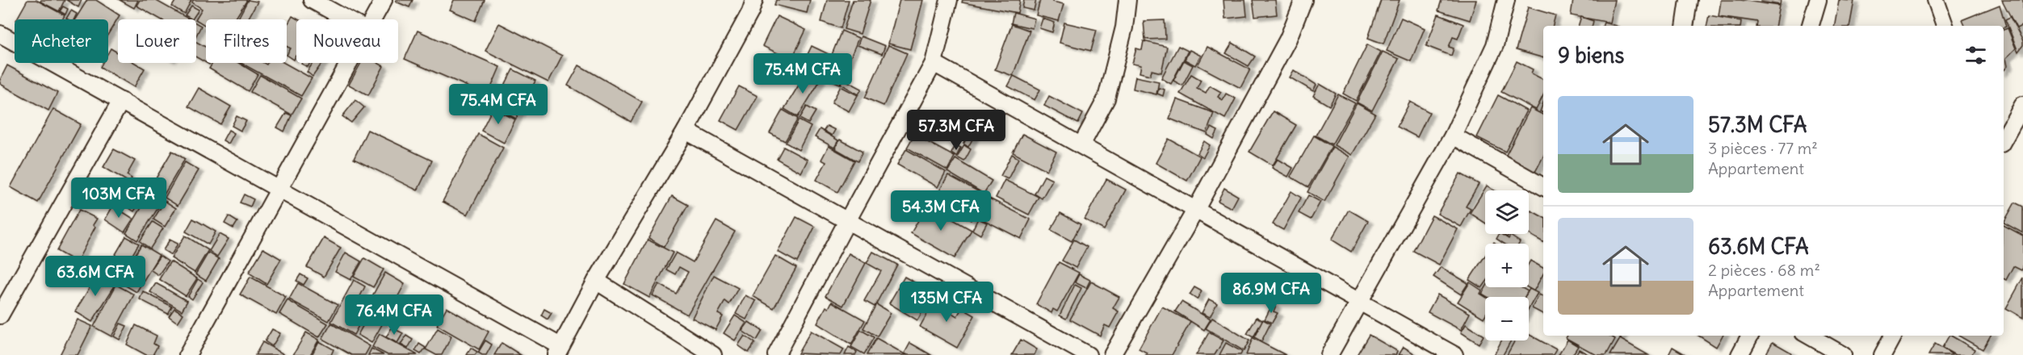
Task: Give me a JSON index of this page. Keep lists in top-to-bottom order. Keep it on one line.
{"page":{"chip":["Acheter","Louer","Filtres","Nouveau"],"heading":"9 biens","price":["75.4M CFA","75.4M CFA","57.3M CFA","103M CFA","54.3M CFA","63.6M CFA","86.9M CFA","135M CFA","76.4M CFA"],"list":[{"name":"57.3M CFA","note":"3 pièces · 77 m² · Appartement"},{"name":"63.6M CFA","note":"2 pièces · 68 m² · Appartement"}],"map_buttons":["+","−"]}}
